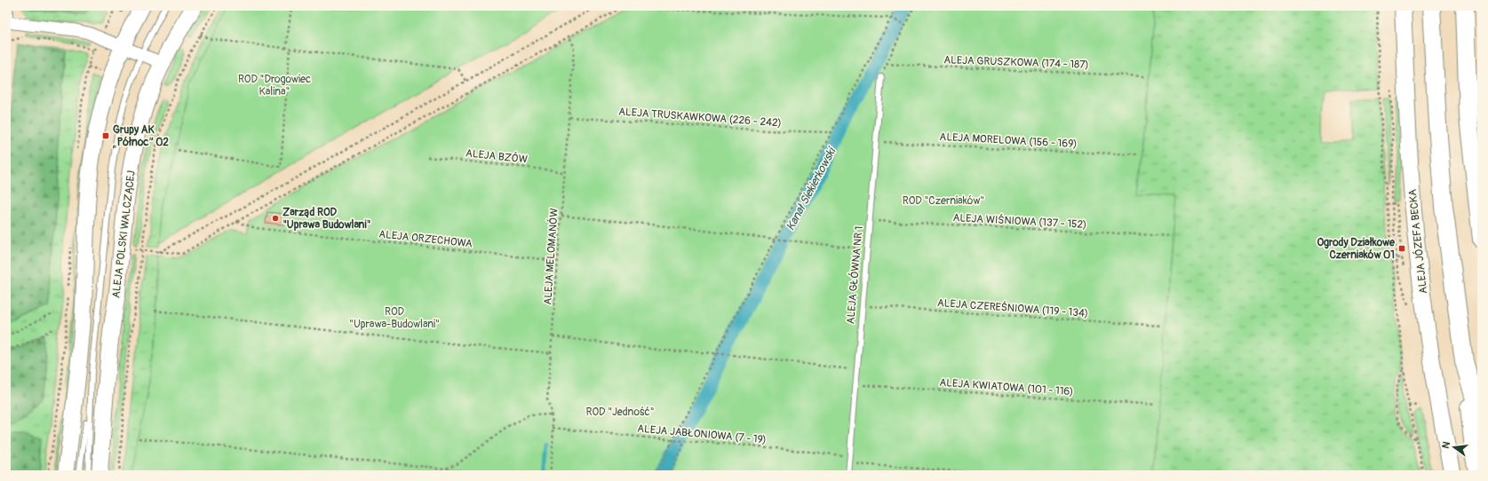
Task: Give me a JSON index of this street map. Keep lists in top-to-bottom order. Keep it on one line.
{"streets":{"main road":["ALEJA POLSKI WALCZĄCEJ","ALEJA JÓZEFA BECKA"],"lane":["ALEJA GŁÓWNA NR 1"],"path":["ALEJA GRUSZKOWA (174 - 187)","ALEJA TRUSKAWKOWA (226 - 242)","ALEJA MORELOWA (156 - 169)","ALEJA BZÓW","ALEJA WIŚNIOWA (137 - 152)","ALEJA ORZECHOWA","ALEJA MELOMANÓW","ALEJA CZEREŚNIOWA (119 - 134)","ALEJA KWIATOWA (101 - 116)","ALEJA JABŁONIOWA (7 - 19)"]},"crossings":[["ALEJA TRUSKAWKOWA (226 - 242)","ALEJA MELOMANÓW"],["ALEJA MORELOWA (156 - 169)","ALEJA GŁÓWNA NR 1"],["ALEJA BZÓW","ALEJA MELOMANÓW"],["ALEJA WIŚNIOWA (137 - 152)","ALEJA GŁÓWNA NR 1"],["ALEJA ORZECHOWA","ALEJA MELOMANÓW"],["ALEJA MELOMANÓW","ALEJA JABŁONIOWA (7 - 19)"],["ALEJA GŁÓWNA NR 1","ALEJA CZEREŚNIOWA (119 - 134)"],["ALEJA GŁÓWNA NR 1","ALEJA KWIATOWA (101 - 116)"],["ALEJA GŁÓWNA NR 1","ALEJA JABŁONIOWA (7 - 19)"]],"water":["Kanał Siekierkowski"],"parks":["ROD \"Drogowiec Kalina\"","ROD \"Czerniaków\"","ROD \"Uprawa-Budowlani\"","ROD \"Jedność\""],"places":{"transit":["Grupy AK „Północ” 02","Ogrody Działkowe Czerniaków 01"],"other":["Zarząd ROD \"Uprawa Budowlani\""]},"north":"left"}
